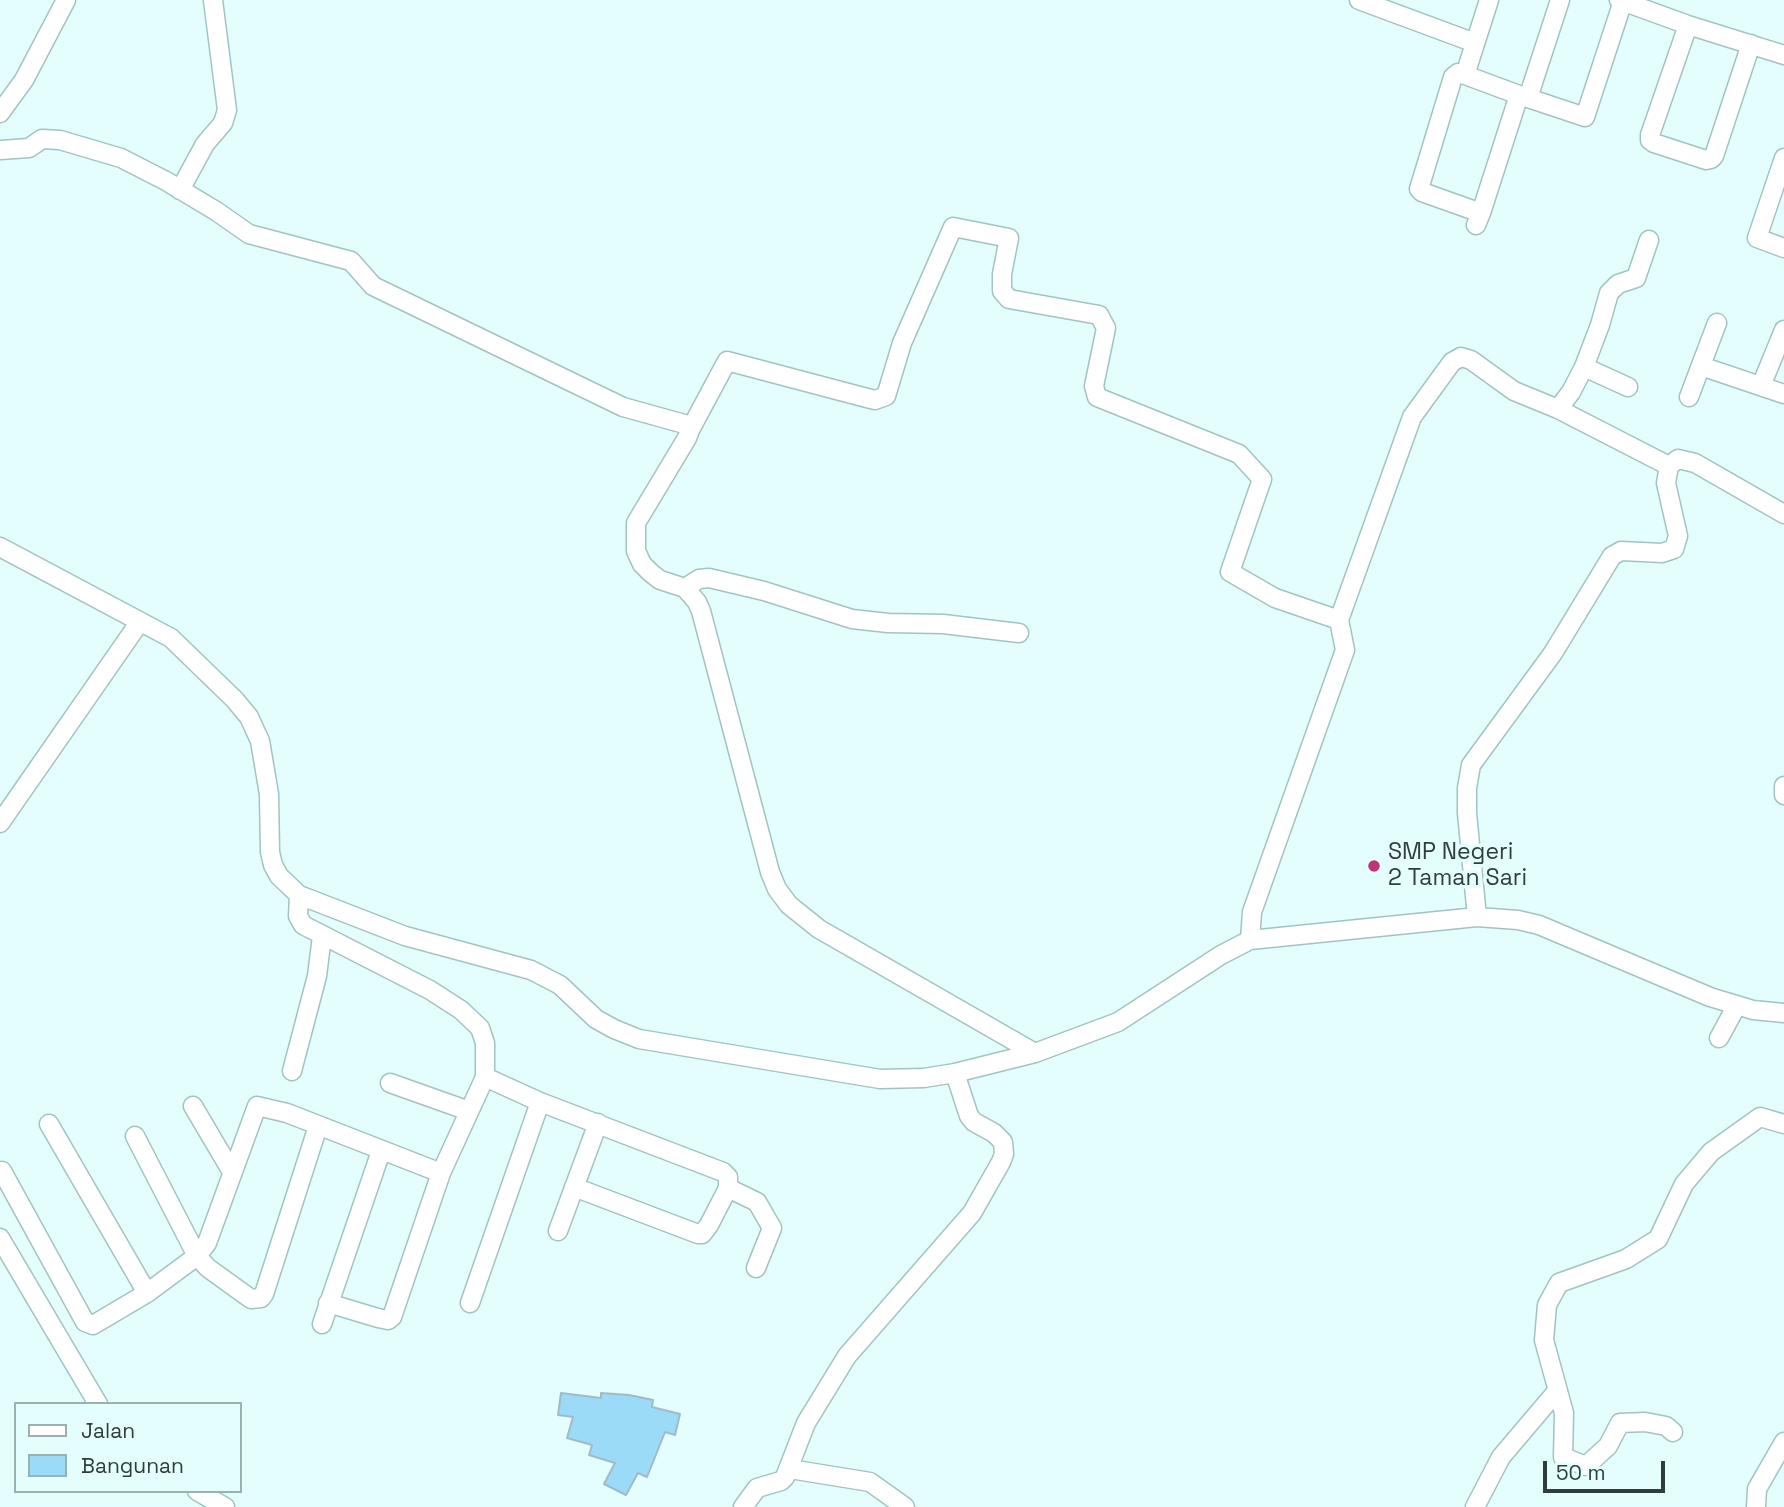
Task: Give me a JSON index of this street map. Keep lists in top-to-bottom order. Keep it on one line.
{"places":["SMP Negeri 2 Taman Sari"],"legend":["Jalan","Bangunan"],"scale_bar":"50 m"}
